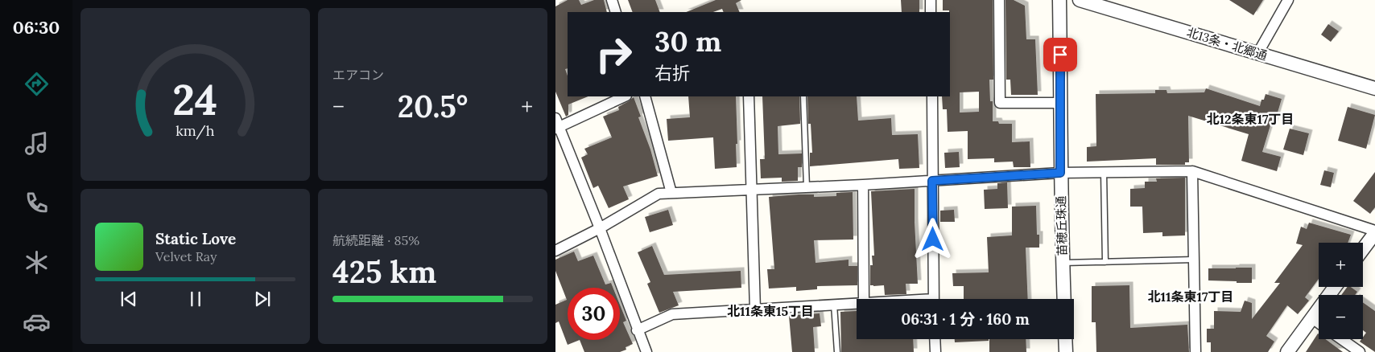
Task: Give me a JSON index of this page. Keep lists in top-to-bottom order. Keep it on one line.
{"streets":{"street":["北13条・北郷通","苗穂丘珠通"]},"districts":["北12条東17丁目","北11条東17丁目","北11条東15丁目"],"page":{"tabs":"06:30","tile":["エアコン",["航続距離 · 85%","425 km"]],"turn":["30 m","右折"],"heat":["−","20.5°","+"],"song":["Static Love","Velvet Ray"],"map_buttons":["+","−"],"limit":"30","trip":"06:31 · 1 分 · 160 m","gauge":["24","km/h"]}}
